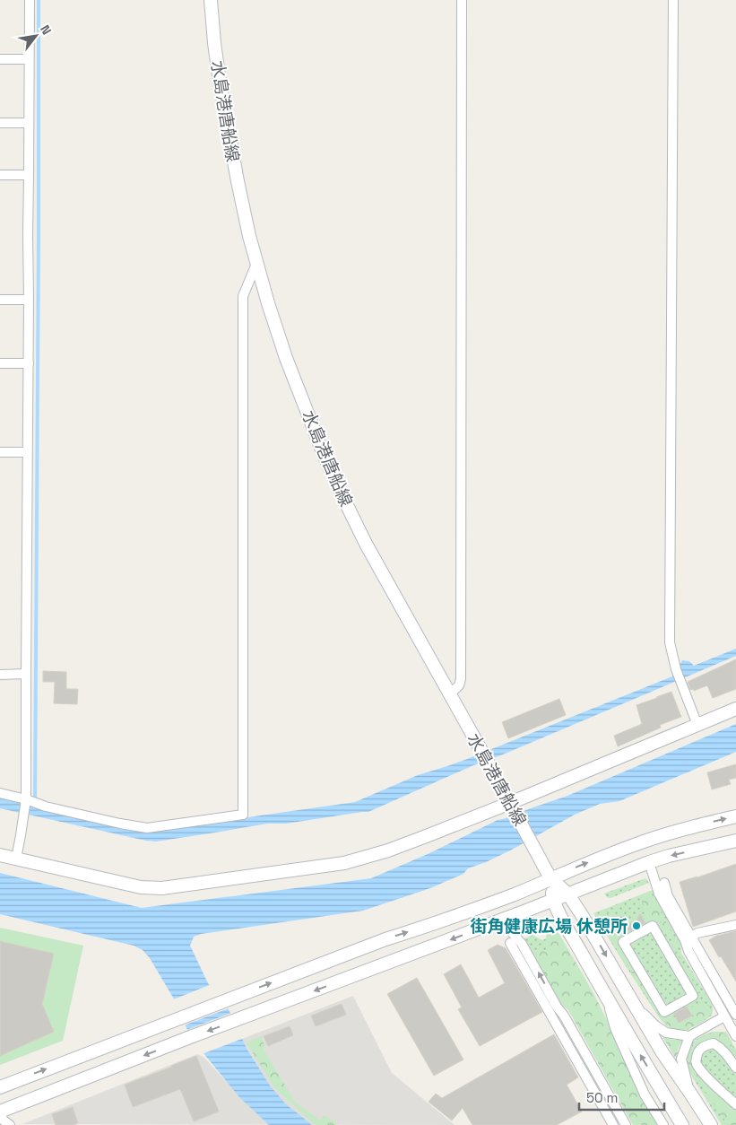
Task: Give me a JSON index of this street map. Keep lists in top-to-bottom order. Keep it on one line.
{"streets":{"street":["水島港唐船線"]},"places":["街角健康広場 休憩所"],"scale_bar":"50 m","north":"top right"}
